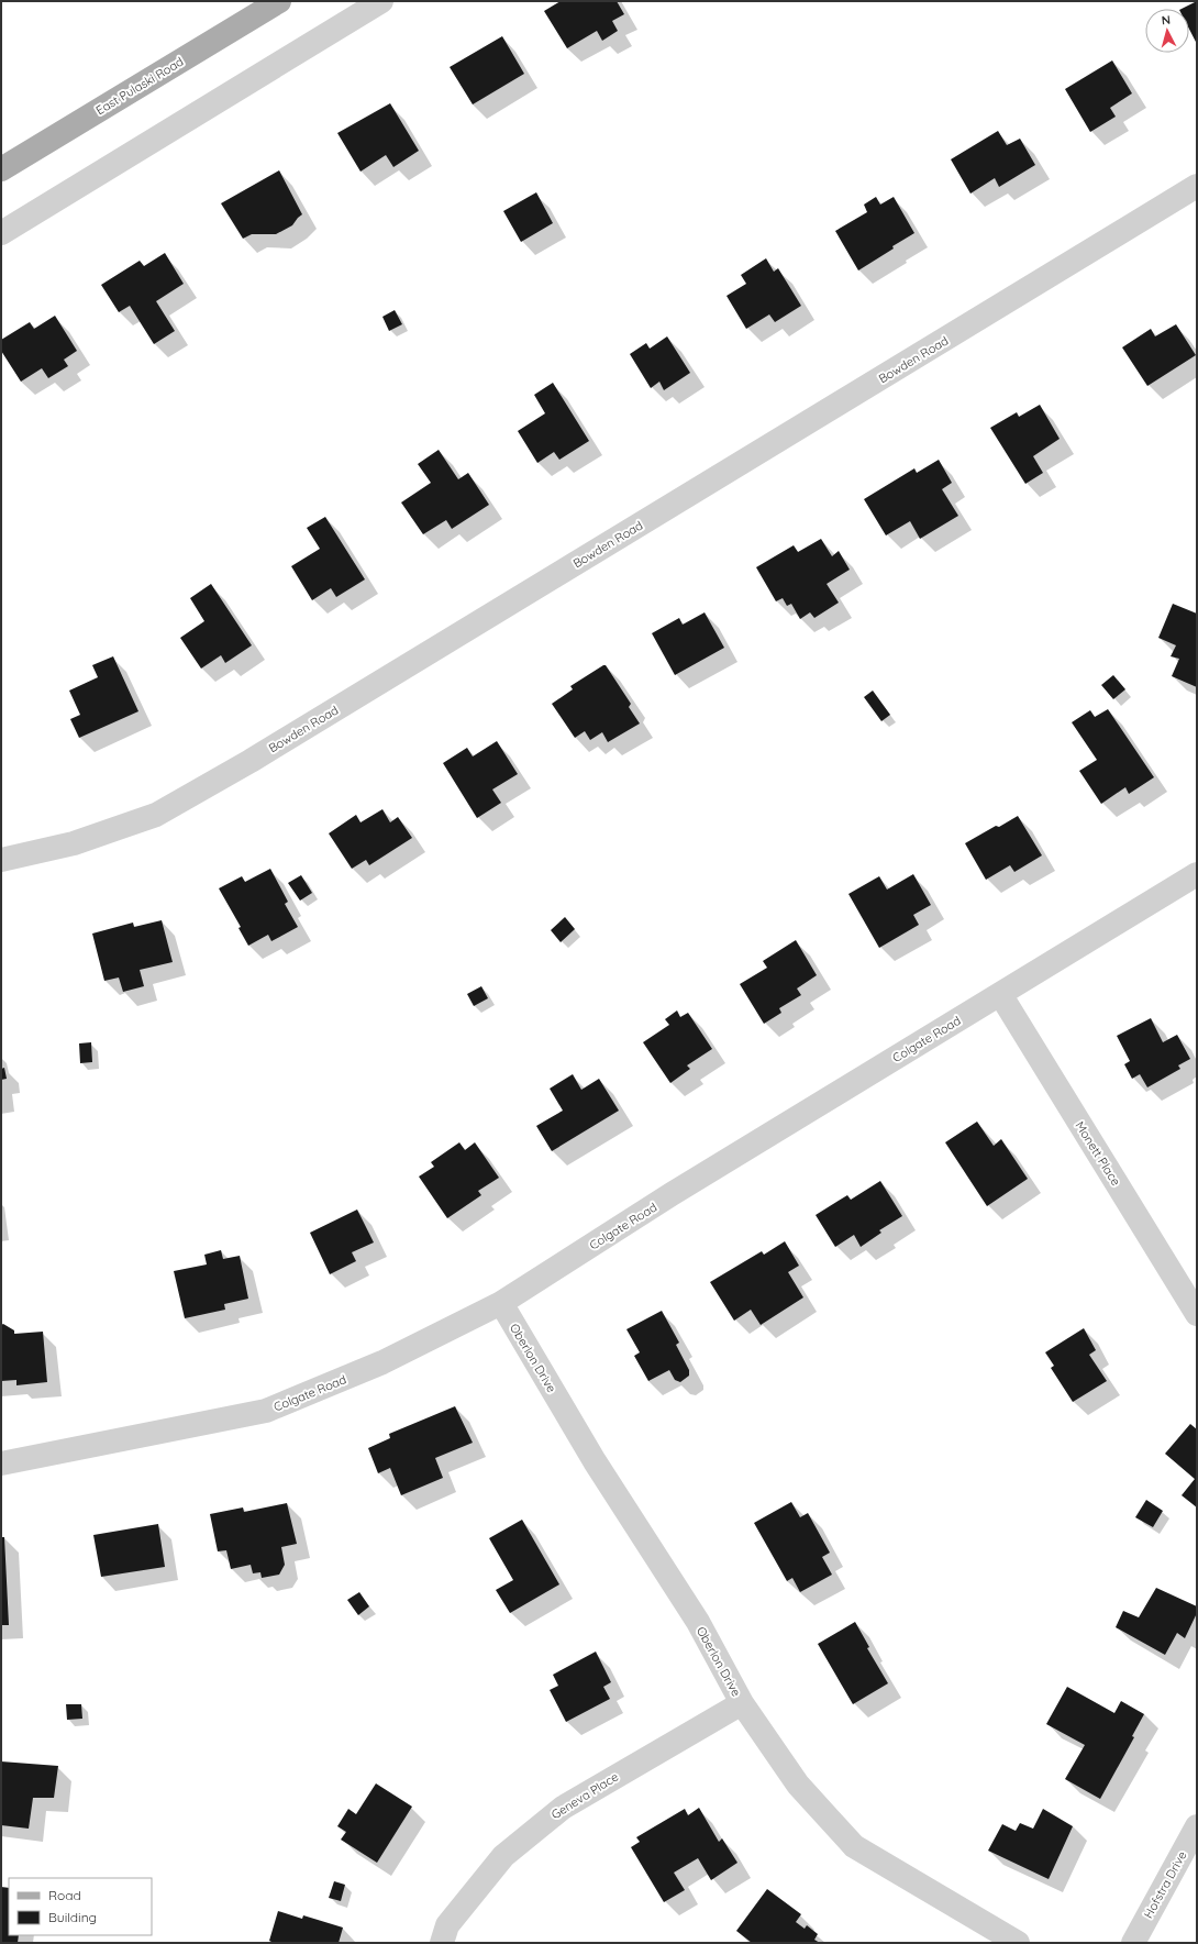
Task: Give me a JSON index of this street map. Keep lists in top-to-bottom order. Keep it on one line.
{"streets":{"main road":["East Pulaski Road"],"street":["Bowden Road","Colgate Road","Monett Place","Oberlon Drive","Geneva Place","Hofstra Drive"]},"crossings":[["Colgate Road","Monett Place"],["Colgate Road","Oberlon Drive"],["Oberlon Drive","Geneva Place"]],"legend":["Road","Building"],"north":"top"}
